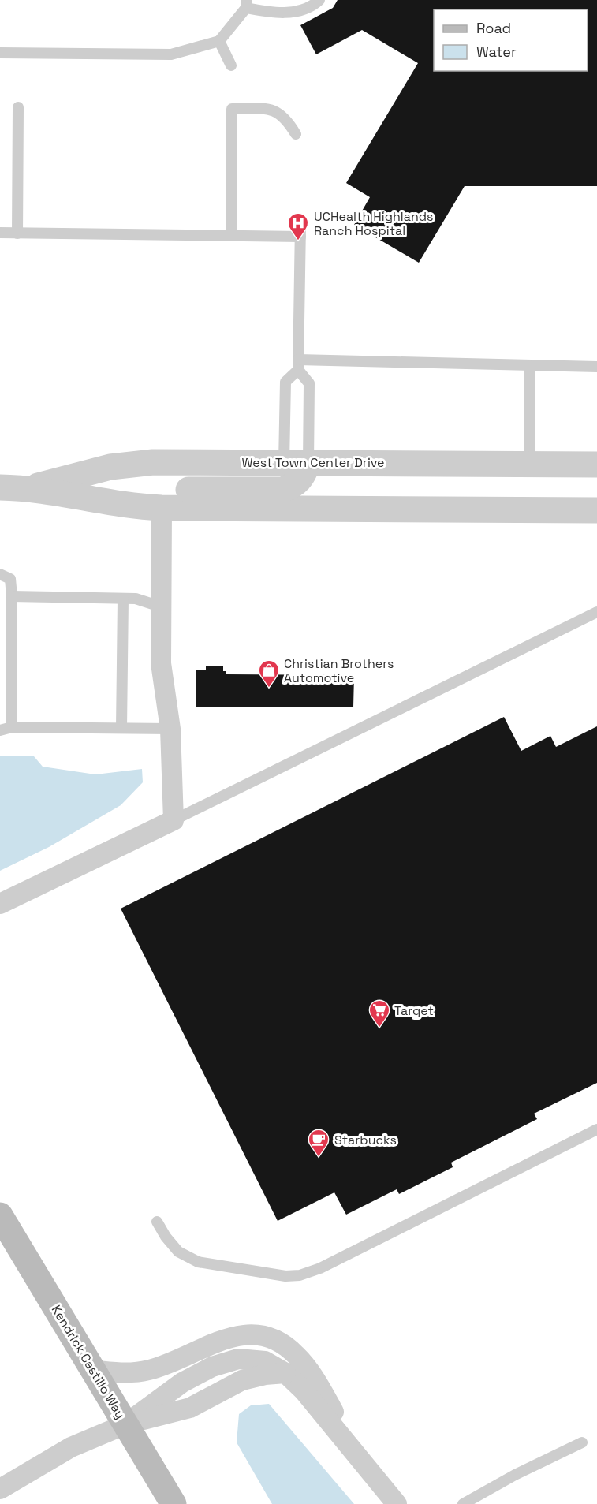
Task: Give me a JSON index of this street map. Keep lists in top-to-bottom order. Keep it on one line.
{"streets":{"main road":["Kendrick Castillo Way"],"street":["West Town Center Drive"]},"places":{"hospital":["UCHealth Highlands Ranch Hospital"],"shop":["Christian Brothers Automotive"],"supermarket":["Target"],"cafe":["Starbucks"]},"legend":["Road","Water"]}
